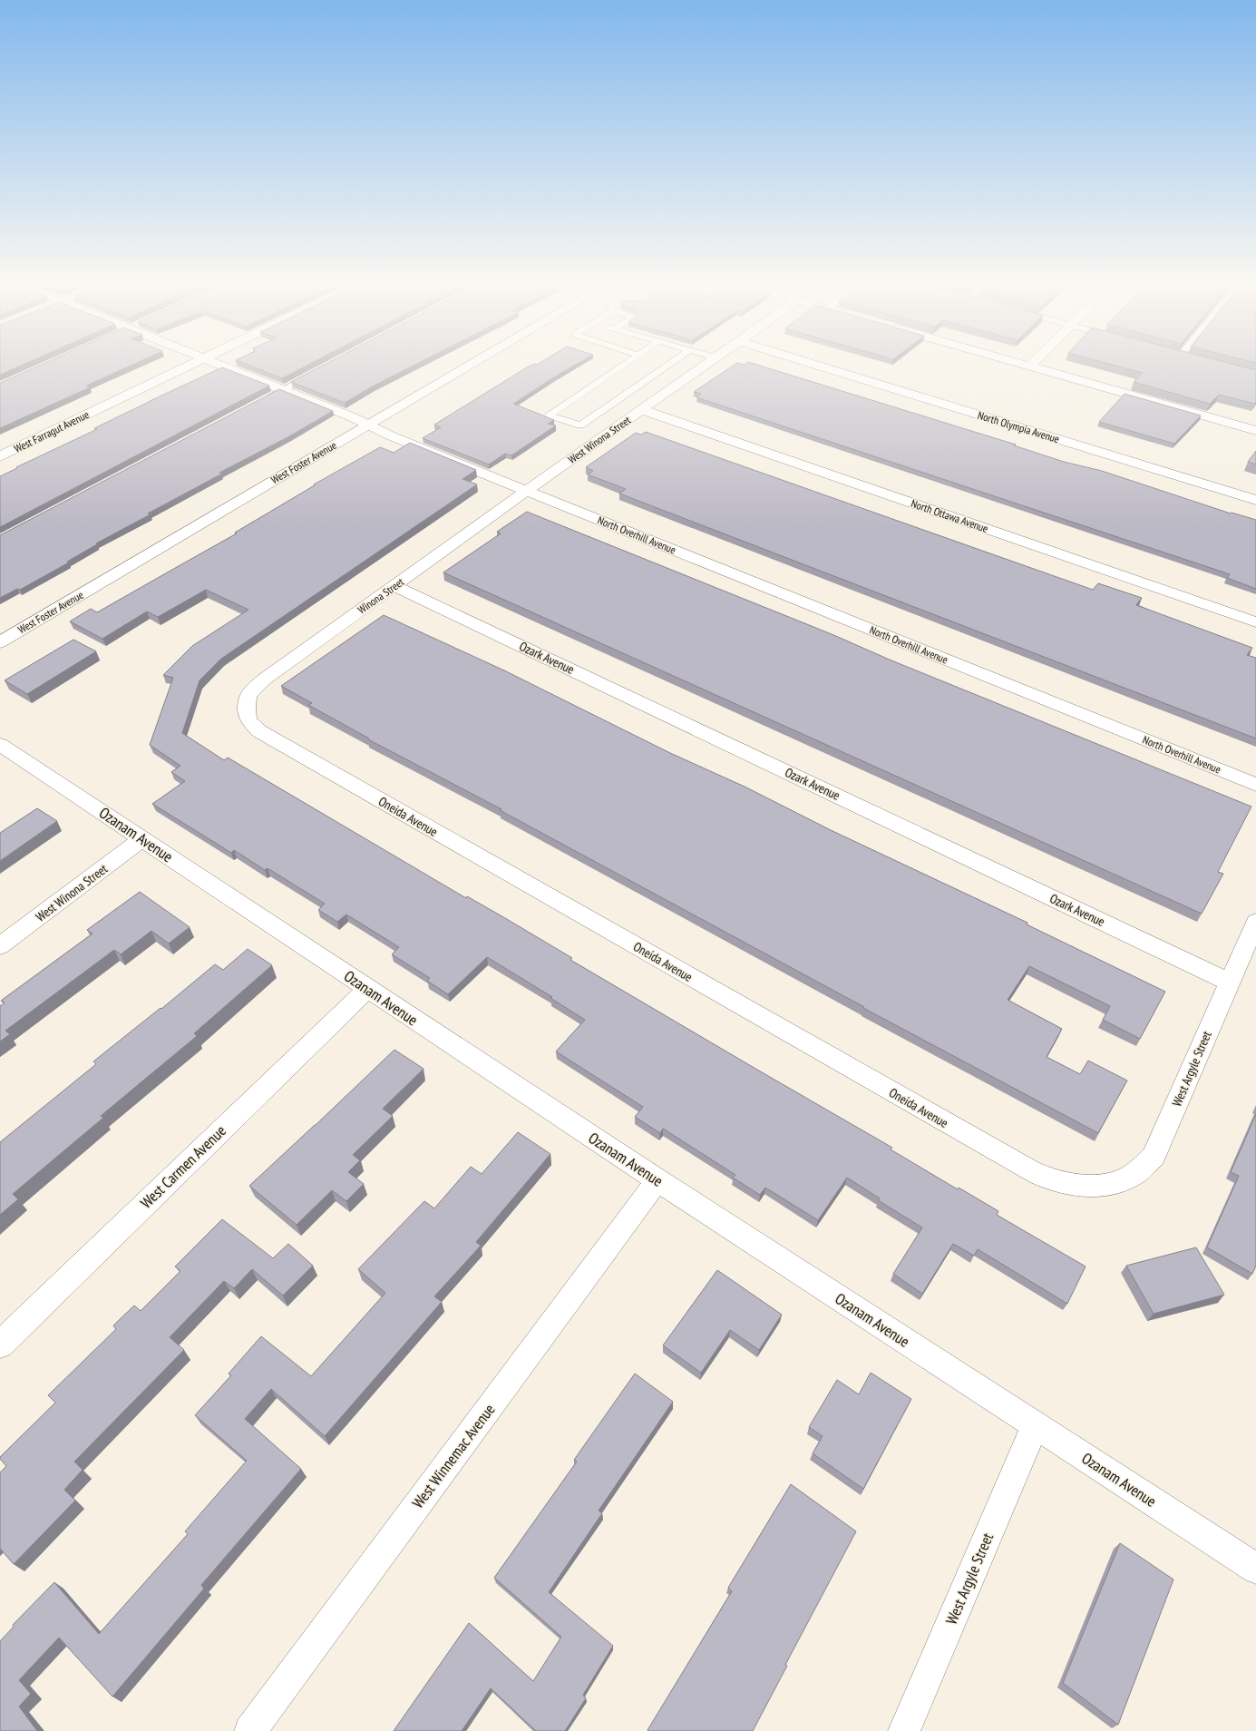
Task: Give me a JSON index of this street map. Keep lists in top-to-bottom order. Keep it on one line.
{"streets":{"street":["North Olympia Avenue","West Farragut Avenue","West Winona Street","West Foster Avenue","North Ottawa Avenue","North Overhill Avenue","Winona Street","Ozark Avenue","Oneida Avenue","Ozanam Avenue","West Argyle Street","West Carmen Avenue","West Winnemac Avenue"]},"crossings":[["West Winona Street","North Ottawa Avenue"],["West Winona Street","North Overhill Avenue"],["West Winona Street","Winona Street"],["West Winona Street","Ozanam Avenue"],["West Foster Avenue","North Overhill Avenue"],["North Overhill Avenue","Winona Street"],["Winona Street","Ozark Avenue"],["Winona Street","Oneida Avenue"],["Ozark Avenue","West Argyle Street"],["Oneida Avenue","West Argyle Street"],["Ozanam Avenue","West Argyle Street"],["Ozanam Avenue","West Carmen Avenue"],["Ozanam Avenue","West Winnemac Avenue"]]}
